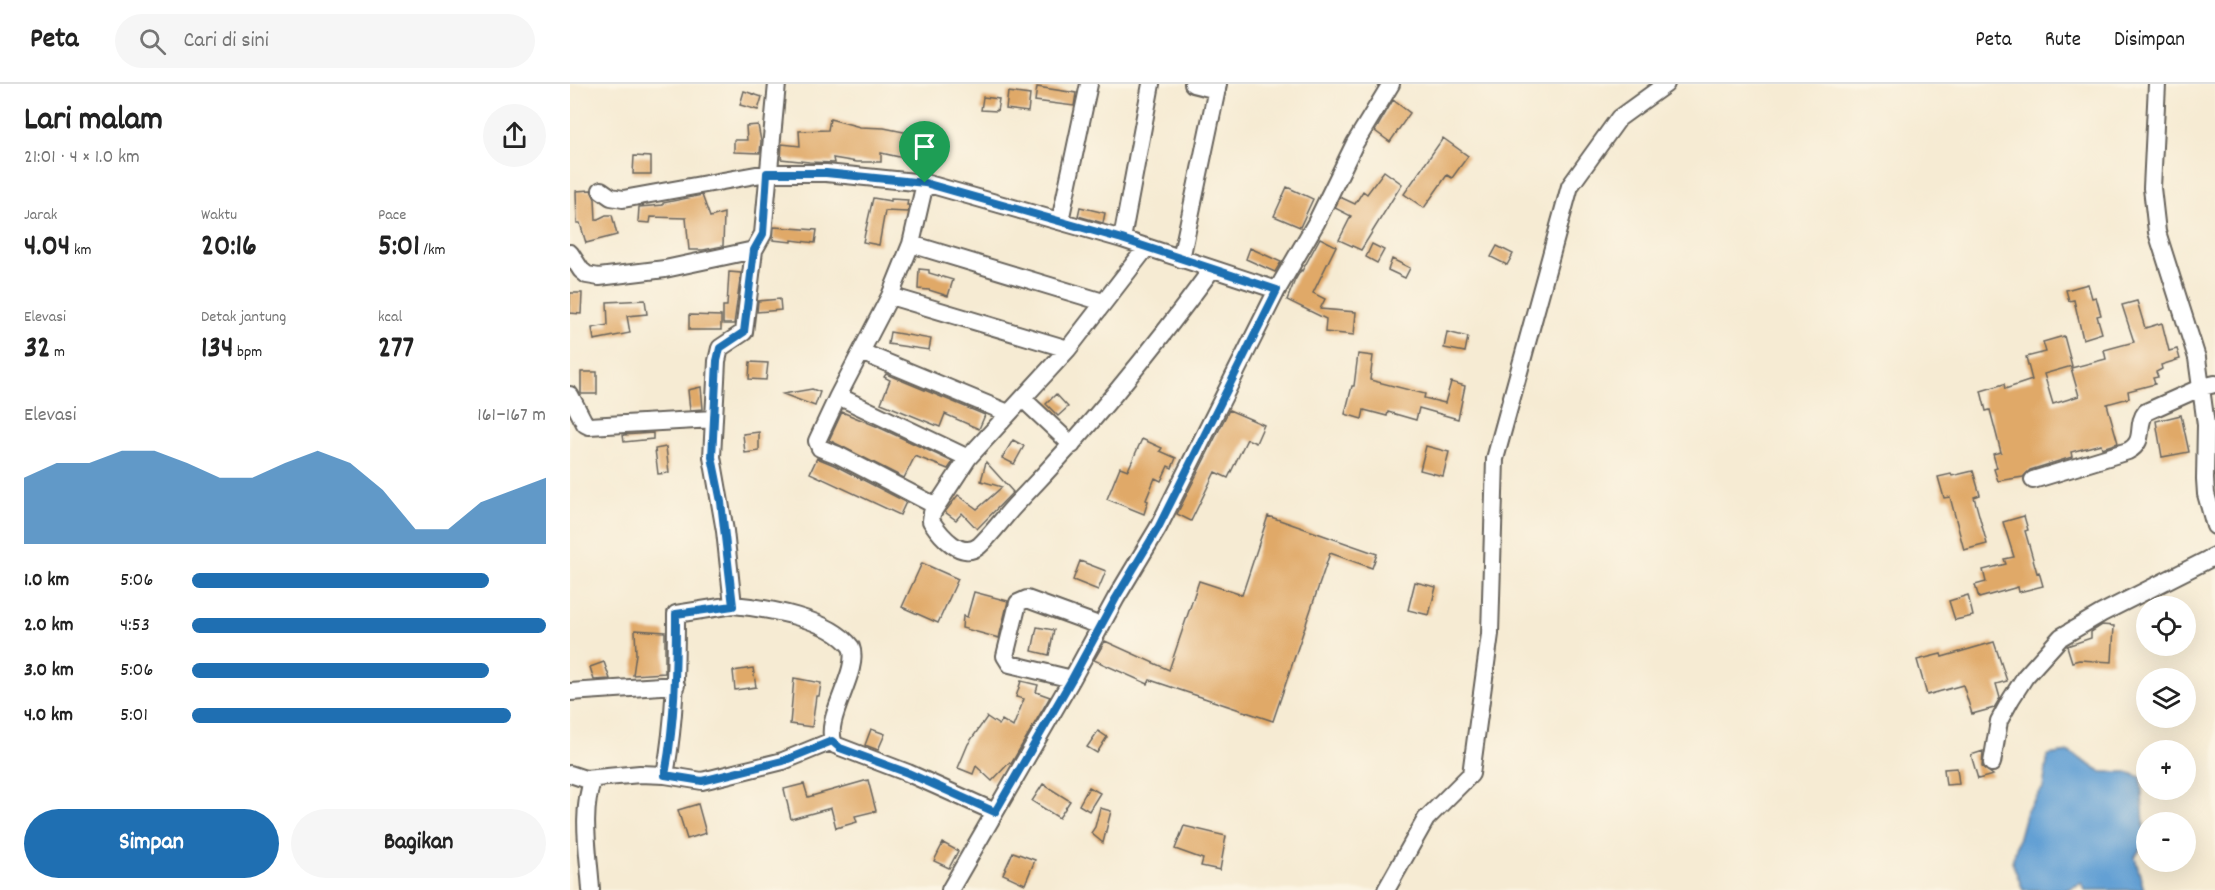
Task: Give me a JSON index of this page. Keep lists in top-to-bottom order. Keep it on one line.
{"page":{"header":"Peta","search":"Cari di sini","nav":["Peta","Rute","Disimpan"],"heading":["Lari malam","21:01 · 4 × 1.0 km"],"stats":[["Jarak","4.04 km"],["Waktu","20:16"],["Pace","5:01 /km"],["Elevasi","32 m"],["Detak jantung","134 bpm"],["kcal","277"]],"chart":["Elevasi","161–167 m"],"list":[{"name":"1.0 km","note":"5:06"},{"name":"2.0 km","note":"4:53"},{"name":"3.0 km","note":"5:06"},{"name":"4.0 km","note":"5:01"}],"map_buttons":["+","−"],"buttons":["Simpan","Bagikan"]}}
